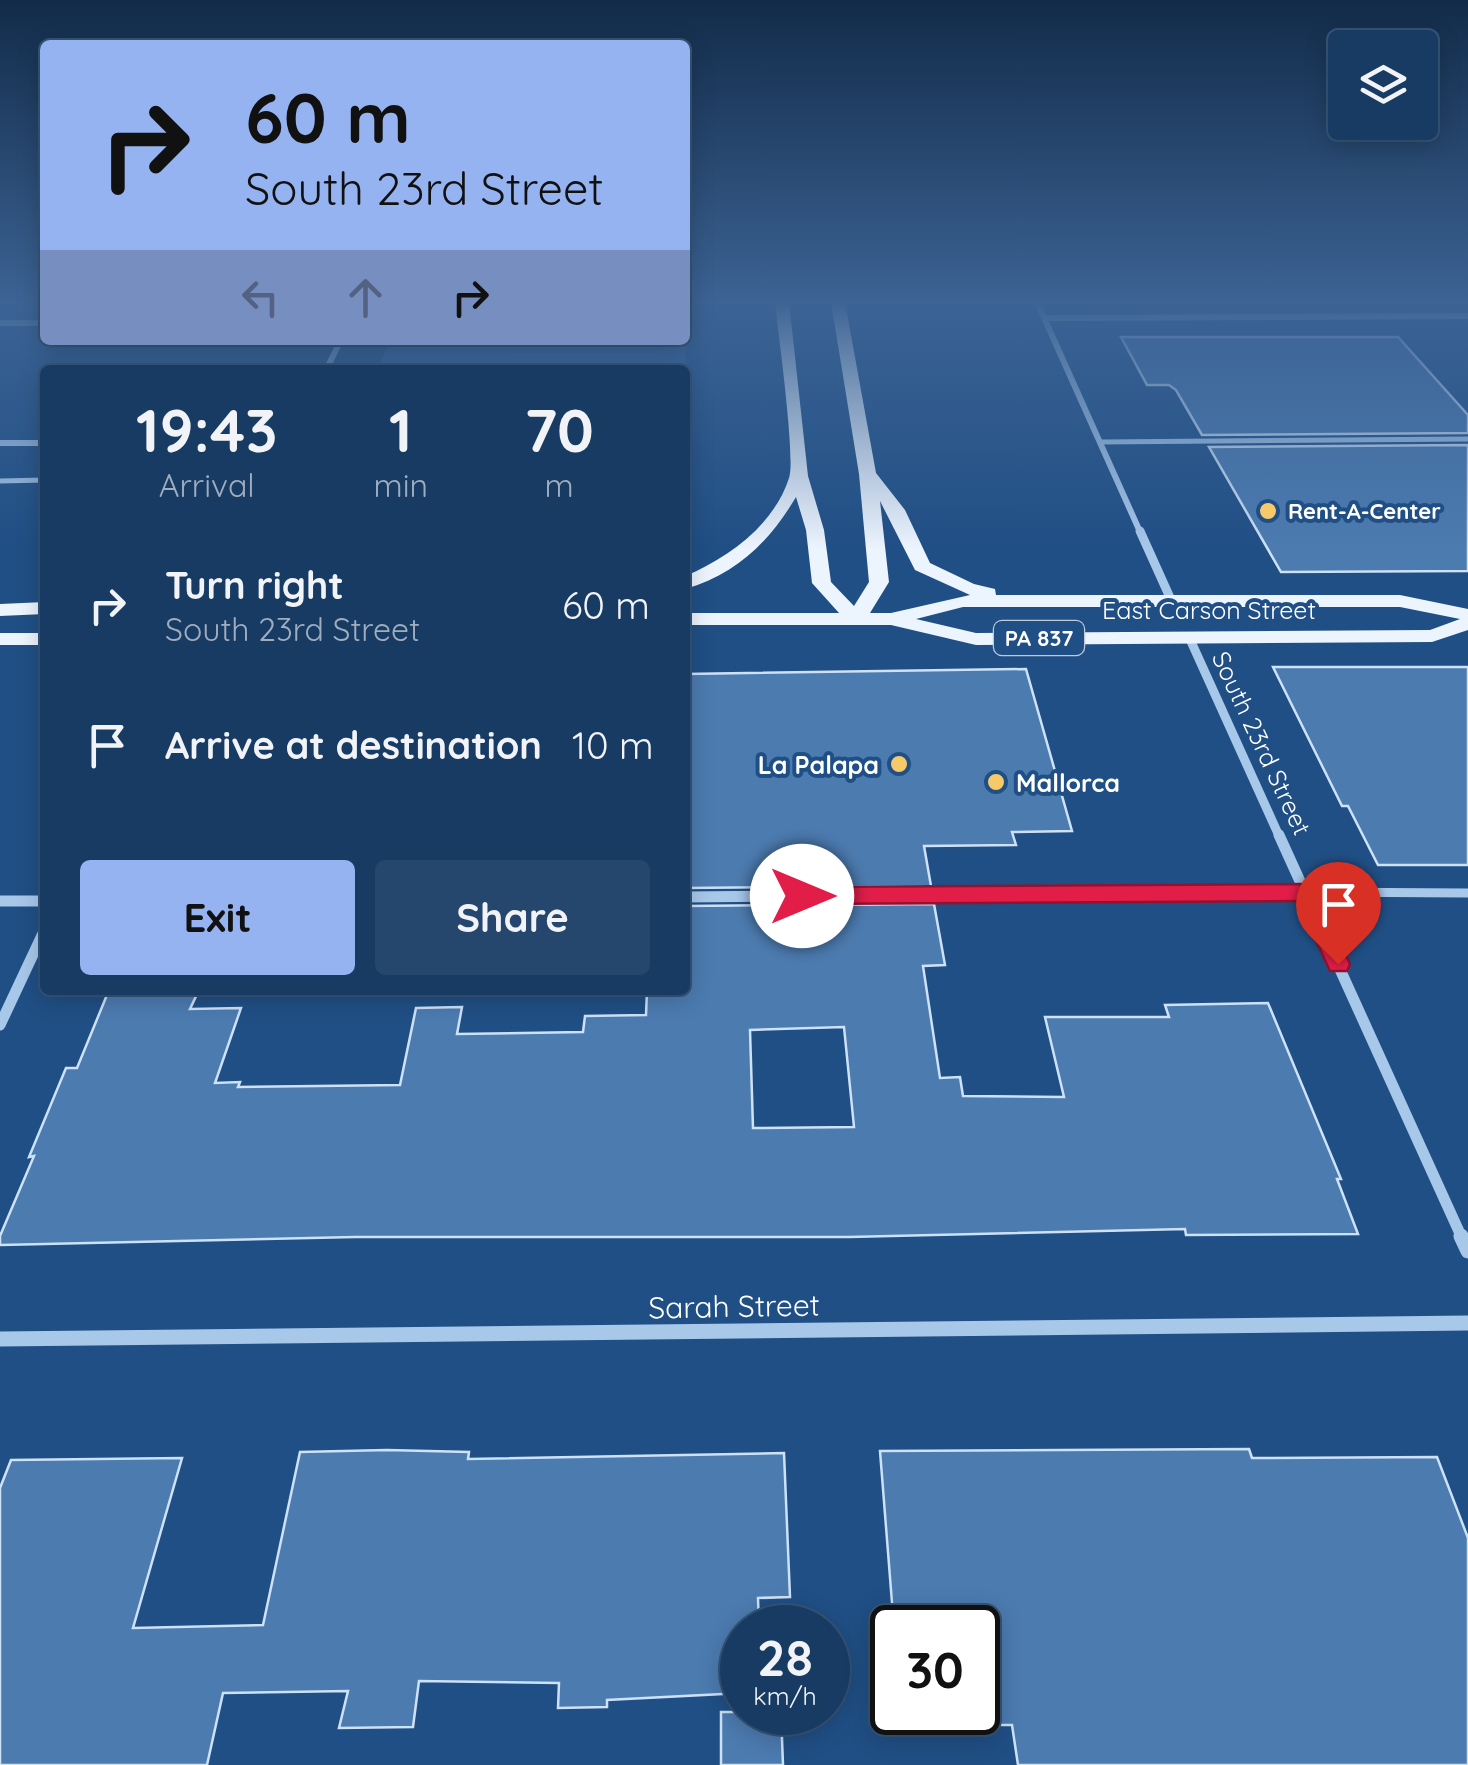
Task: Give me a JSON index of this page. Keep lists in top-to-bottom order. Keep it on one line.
{"streets":{"main road":["East Carson Street","PA 837"],"street":["South 23rd Street","Sarah Street"]},"crossings":[["East Carson Street","South 23rd Street"]],"places":["Rent-A-Center","La Palapa","Mallorca"],"page":{"turn":["60 m","South 23rd Street"],"eta":["19:43","Arrival","1","min","70","m"],"list":[{"name":"Turn right","note":"South 23rd Street","value":"60 m"},{"name":"Arrive at destination","value":"10 m"}],"buttons":["Exit","Share"],"speed":"28 km/h","limit":"30"}}
